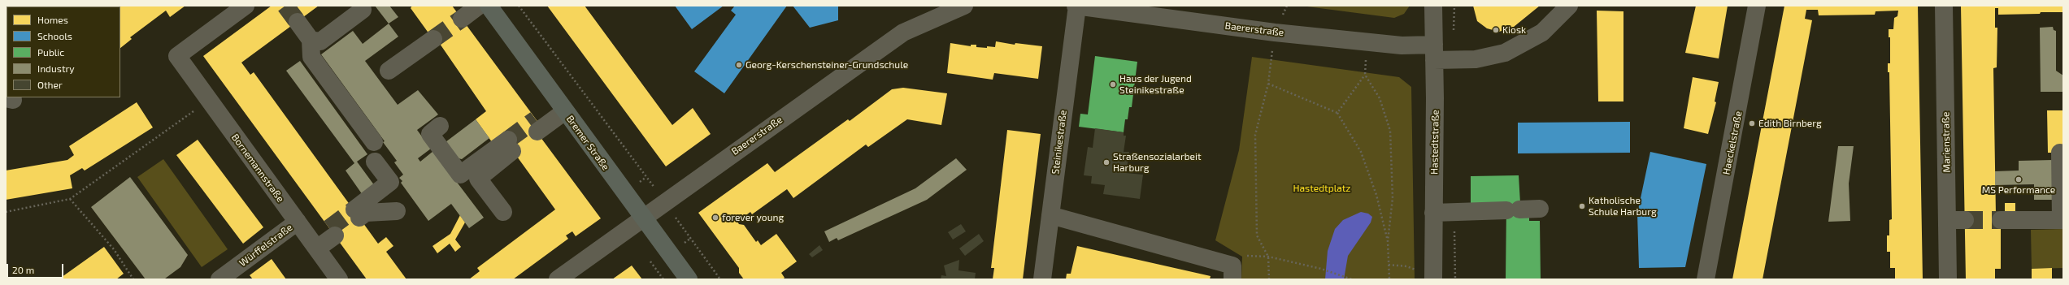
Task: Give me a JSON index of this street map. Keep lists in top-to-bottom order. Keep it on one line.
{"streets":{"main road":["Bremer Straße"],"street":["Baererstraße","Steinikestraße","Hastedtstraße","Marienstraße","Haeckelstraße","Bornemannstraße","Würffelstraße"]},"crossings":[["Baererstraße","Steinikestraße"],["Baererstraße","Hastedtstraße"],["Baererstraße","Bremer Straße"],["Bornemannstraße","Würffelstraße"]],"parks":["Hastedtplatz"],"places":["Kiosk","Georg-Kerschensteiner-Grundschule","Haus der Jugend Steinikestraße","Edith Birnberg","Straßensozialarbeit Harburg","MS Performance","Katholische Schule Harburg","forever young"],"legend":["Homes","Schools","Public","Industry","Other"],"scale_bar":"20 m"}
